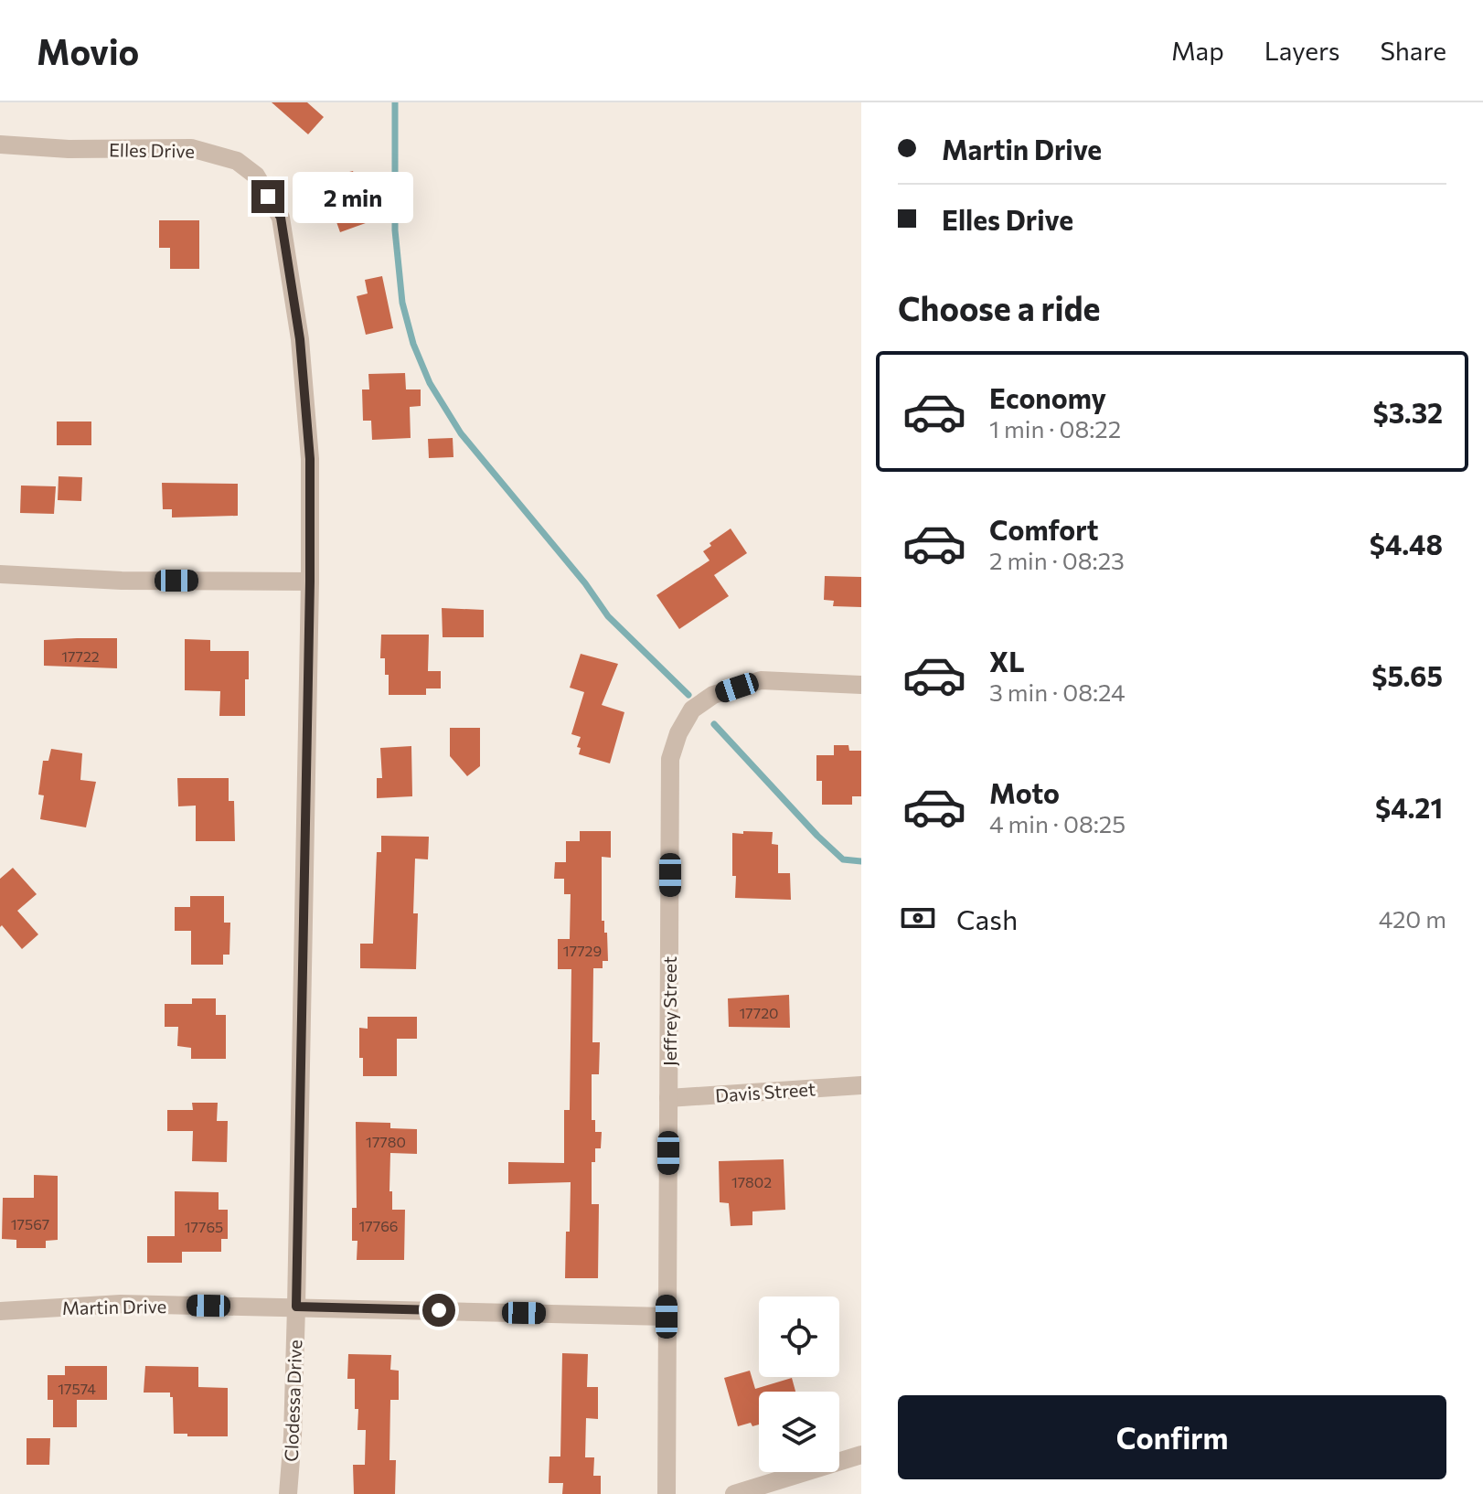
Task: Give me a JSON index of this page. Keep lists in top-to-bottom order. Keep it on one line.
{"streets":{"street":["Elles Drive","Jeffrey Street","Davis Street","Martin Drive","Clodessa Drive"]},"crossings":[["Elles Drive","Martin Drive"],["Elles Drive","Clodessa Drive"],["Jeffrey Street","Davis Street"],["Jeffrey Street","Martin Drive"],["Martin Drive","Clodessa Drive"]],"house_numbers":["17722","17729","17720","17780","17802","17567","17766","17765","17574"],"page":{"header":"Movio","nav":["Map","Layers","Share"],"banner":["Martin Drive","Elles Drive"],"bubble":"2 min","heading":"Choose a ride","list":[{"name":"Economy","note":"1 min · 08:22","value":"$3.32"},{"name":"Comfort","note":"2 min · 08:23","value":"$4.48"},{"name":"XL","note":"3 min · 08:24","value":"$5.65"},{"name":"Moto","note":"4 min · 08:25","value":"$4.21"}],"pay":["Cash","420 m"],"buttons":"Confirm"}}
